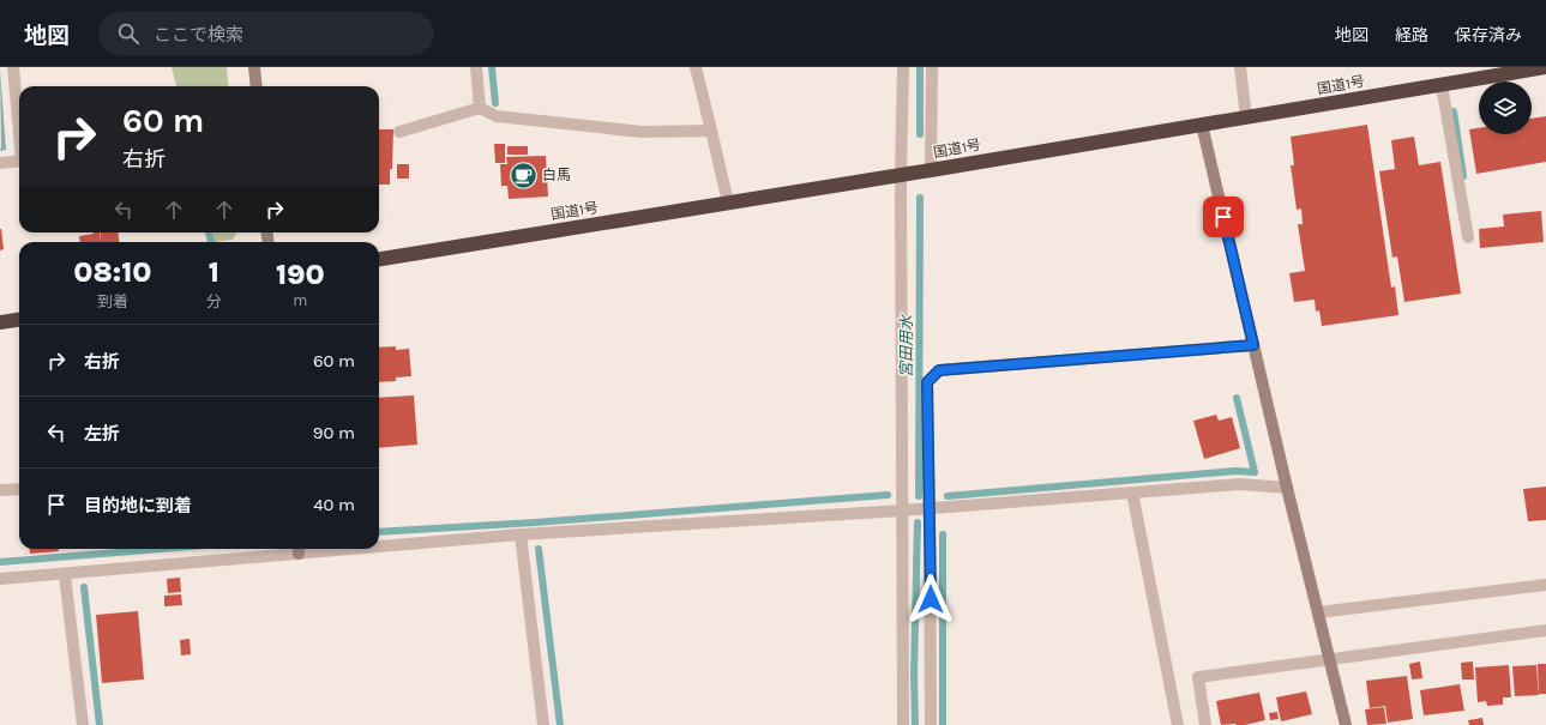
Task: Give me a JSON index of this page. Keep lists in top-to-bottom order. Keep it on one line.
{"streets":{"highway":["国道1号"]},"water":["宮田用水"],"places":{"cafe":["白馬"]},"page":{"header":"地図","search":"ここで検索","nav":["地図","経路","保存済み"],"turn":["60 m","右折"],"eta":["08:10","到着","1","分","190","m"],"list":[{"name":"右折","value":"60 m"},{"name":"左折","value":"90 m"},{"name":"目的地に到着","value":"40 m"}]}}
